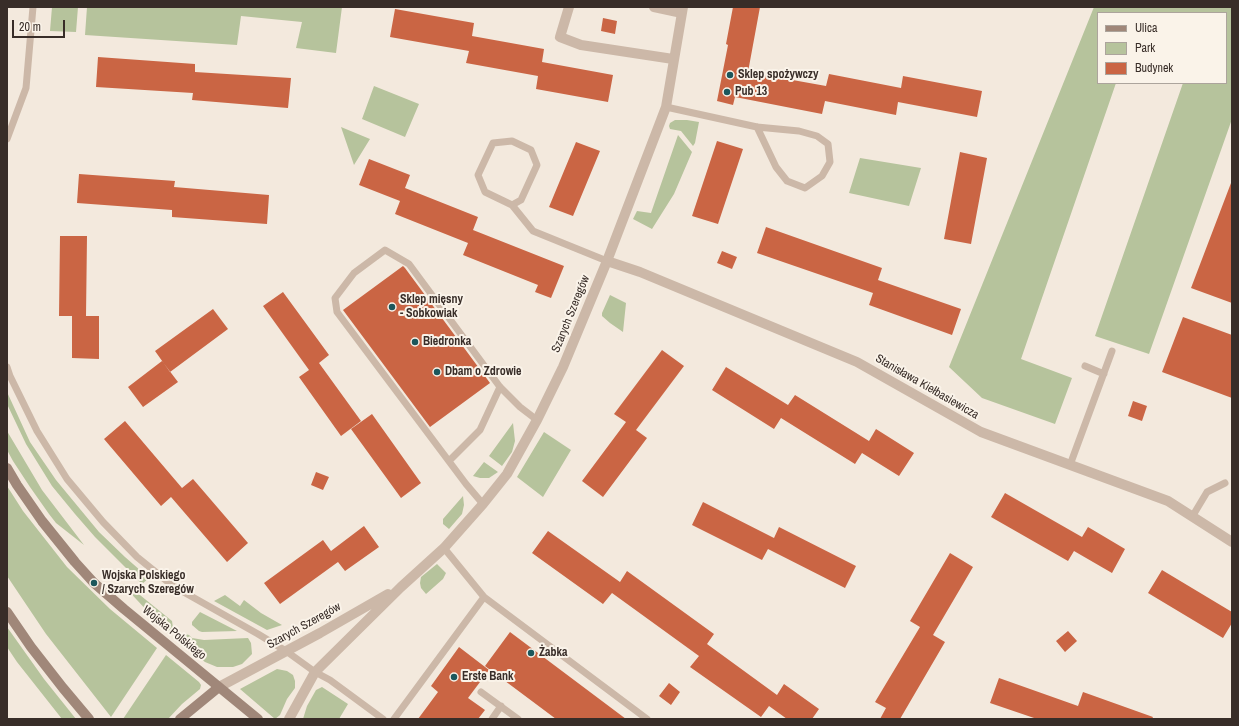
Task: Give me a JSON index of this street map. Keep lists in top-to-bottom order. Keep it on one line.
{"streets":{"street":["Szarych Szeregów","Stanisława Kiełbasiewicza","Wojska Polskiego"]},"crossings":[["Szarych Szeregów","Stanisława Kiełbasiewicza"],["Szarych Szeregów","Wojska Polskiego"]],"places":["Sklep spożywczy","Pub 13","Sklep mięsny - Sobkowiak","Biedronka","Dbam o Zdrowie","Wojska Polskiego / Szarych Szeregów","Żabka","Erste Bank"],"legend":["Ulica","Park","Budynek"],"scale_bar":"20 m"}
